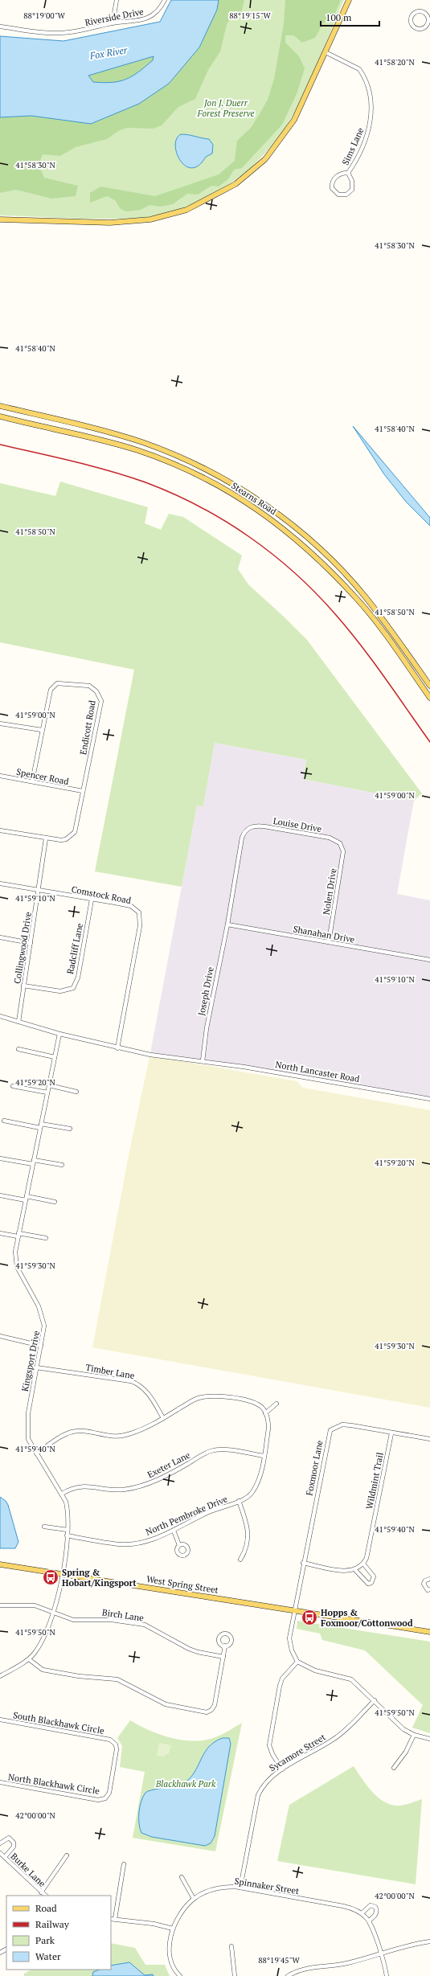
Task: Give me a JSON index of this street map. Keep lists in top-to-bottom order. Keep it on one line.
{"streets":{"main road":["Stearns Road","West Spring Street"],"street":["Riverside Drive","Sims Lane","Endicott Road","Spencer Road","Louise Drive","Nolen Drive","Comstock Road","Shanahan Drive","Collingwood Drive","Radcliff Lane","Joseph Drive","North Lancaster Road","Kingsport Drive","Timber Lane","Exeter Lane","Foxmoor Lane","Wildmint Trail","North Pembroke Drive","Birch Lane","South Blackhawk Circle","Sycamore Street","North Blackhawk Circle","Burke Lane","Spinnaker Street"]},"crossings":[["Endicott Road","Spencer Road"],["Endicott Road","Collingwood Drive"],["Louise Drive","Nolen Drive"],["Louise Drive","Shanahan Drive"],["Louise Drive","Joseph Drive"],["Nolen Drive","Shanahan Drive"],["Comstock Road","Collingwood Drive"],["Comstock Road","Radcliff Lane"],["Comstock Road","North Lancaster Road"],["Shanahan Drive","Joseph Drive"],["Collingwood Drive","Radcliff Lane"],["Collingwood Drive","North Lancaster Road"],["Joseph Drive","North Lancaster Road"],["North Lancaster Road","Kingsport Drive"],["Kingsport Drive","Timber Lane"],["Kingsport Drive","Exeter Lane"],["Kingsport Drive","North Pembroke Drive"],["Kingsport Drive","West Spring Street"],["Kingsport Drive","Birch Lane"],["Exeter Lane","North Pembroke Drive"],["Foxmoor Lane","Wildmint Trail"],["Foxmoor Lane","West Spring Street"],["South Blackhawk Circle","North Blackhawk Circle"],["Sycamore Street","Spinnaker Street"]],"water":["Fox River"],"parks":["Jon J. Duerr Forest Preserve","Blackhawk Park"],"places":{"bus stop":["Spring & Hobart/Kingsport","Hopps & Foxmoor/Cottonwood"]},"legend":["Road","Railway","Park","Water"],"scale_bar":"100 m","coordinates":["88°19'00\"W","88°19'15\"W","41°58'20\"N","41°58'30\"N","41°58'40\"N","41°58'50\"N","41°59'00\"N","41°59'10\"N","41°59'20\"N","41°59'30\"N","41°59'40\"N","41°59'50\"N","42°00'00\"N","88°19'45\"W"]}
